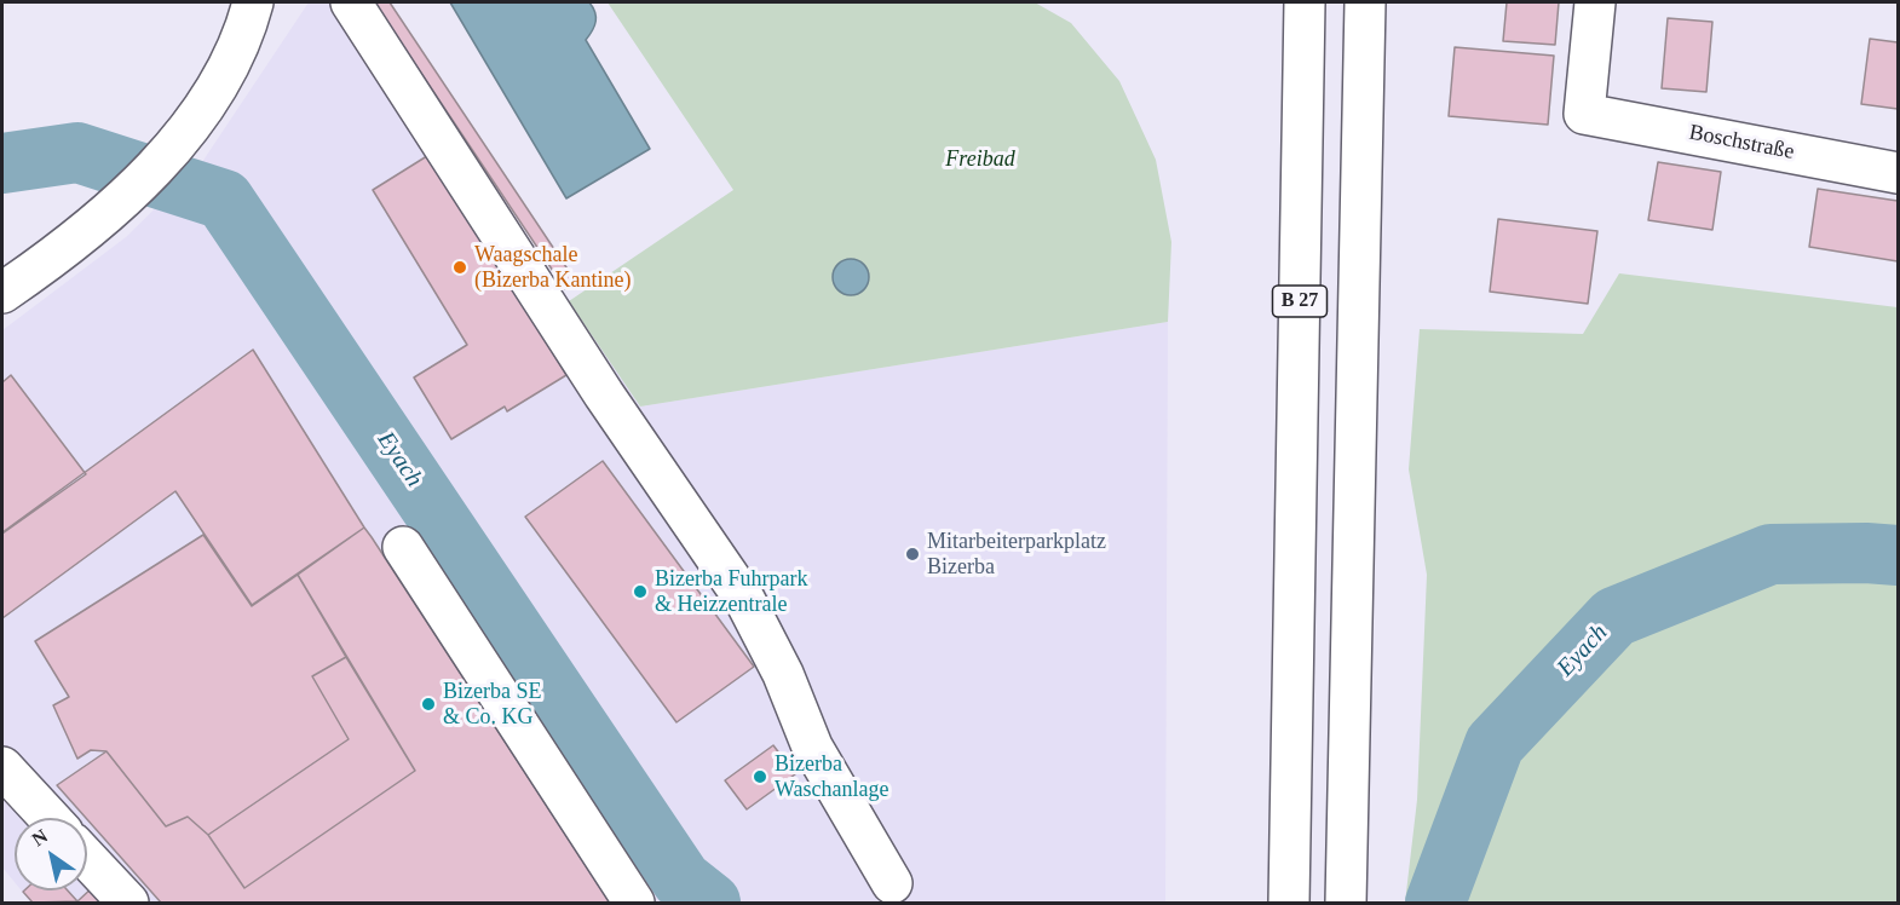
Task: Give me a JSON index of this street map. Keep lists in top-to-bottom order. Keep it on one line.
{"streets":{"main road":["Boschstraße","B 27"]},"water":["Eyach"],"parks":["Freibad"],"places":["Waagschale (Bizerba Kantine)","Mitarbeiterparkplatz Bizerba","Bizerba Fuhrpark & Heizzentrale","Bizerba SE & Co. KG","Bizerba Waschanlage"],"north":"top left"}
